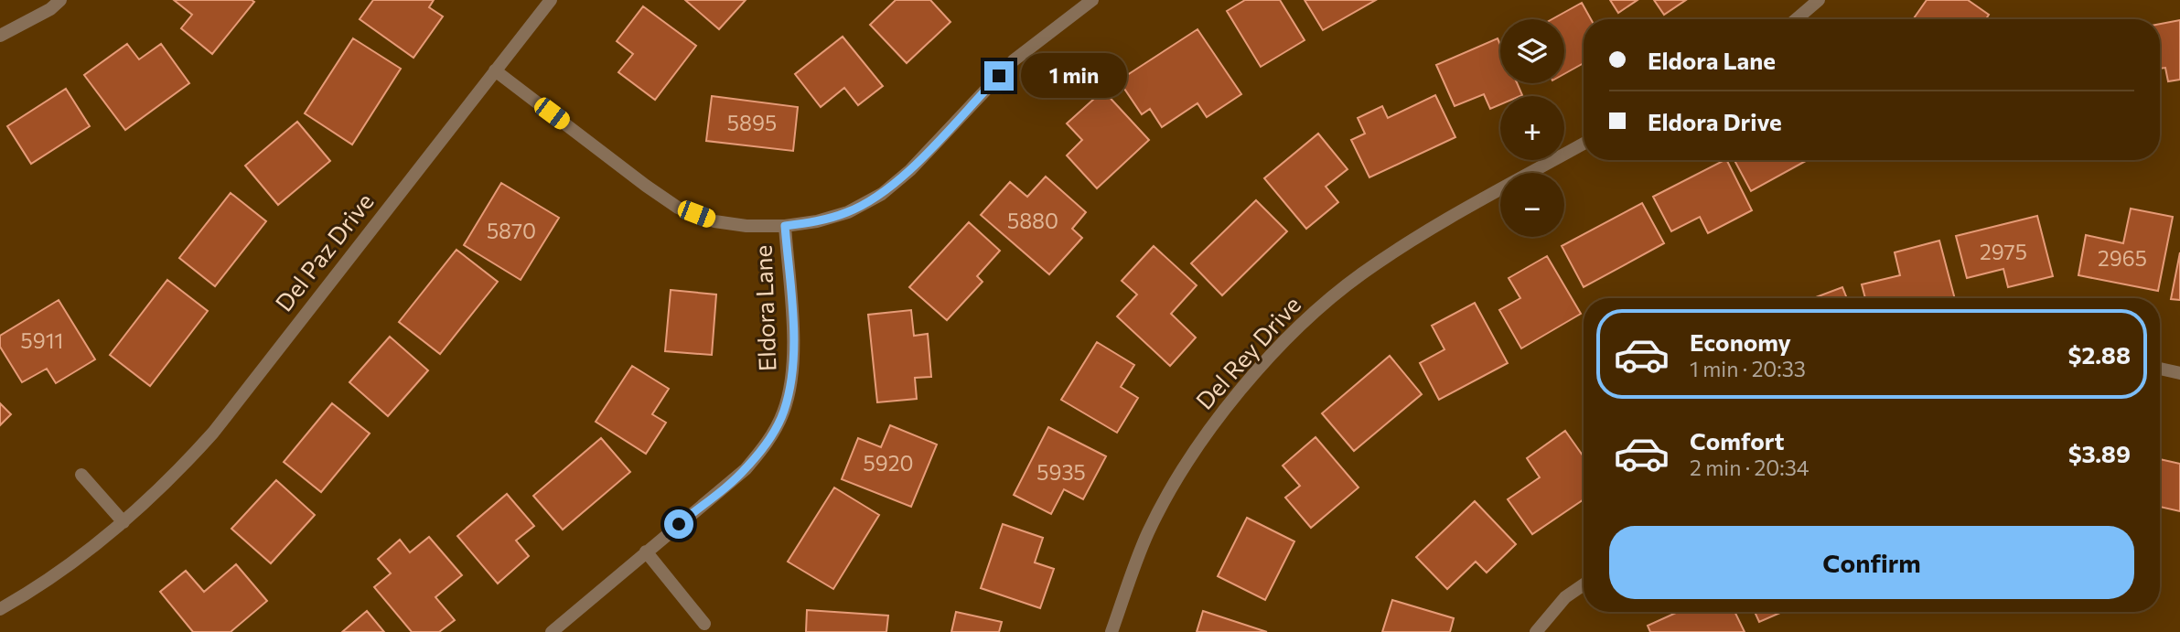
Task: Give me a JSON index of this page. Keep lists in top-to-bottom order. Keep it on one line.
{"streets":{"street":["Del Paz Drive","Eldora Lane","Del Rey Drive"]},"house_numbers":["5895","5880","5870","2975","2965","5911","5920","5935"],"page":{"map_buttons":["+","−"],"banner":["Eldora Lane","Eldora Drive"],"bubble":"1 min","list":[{"name":"Economy","note":"1 min · 20:33","value":"$2.88"},{"name":"Comfort","note":"2 min · 20:34","value":"$3.89"}],"buttons":"Confirm"}}
